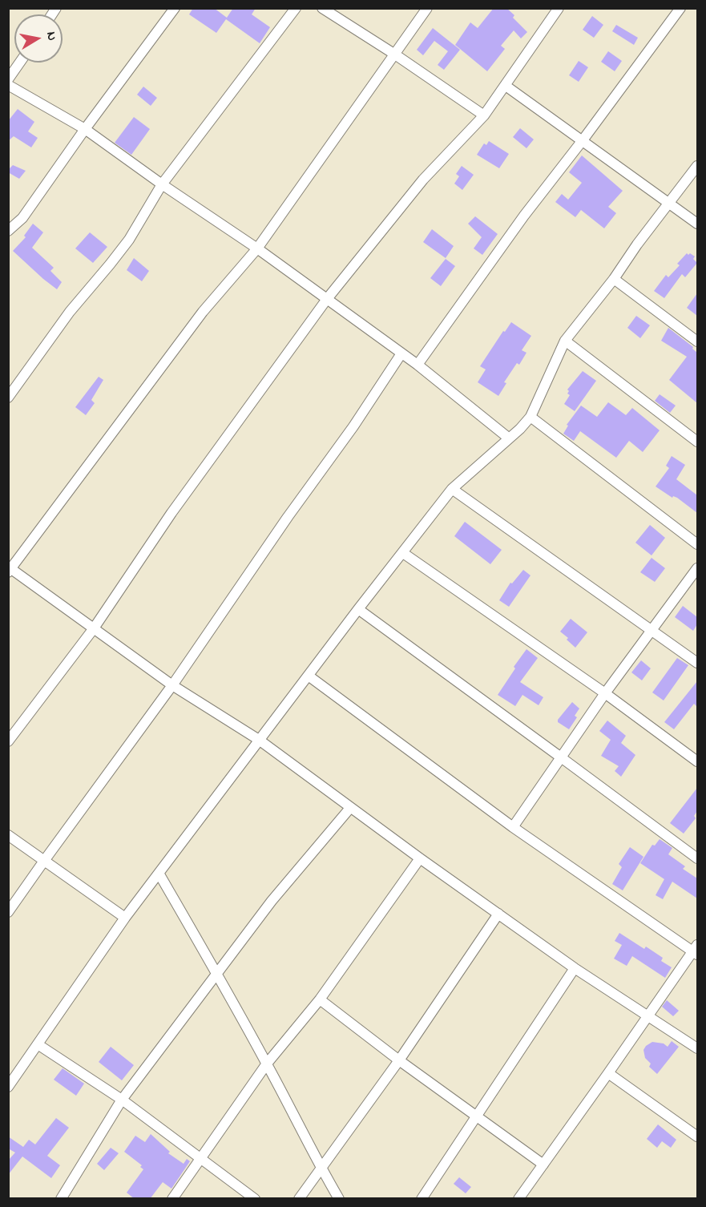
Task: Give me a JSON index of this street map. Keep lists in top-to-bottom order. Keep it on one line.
{"north":"right"}
